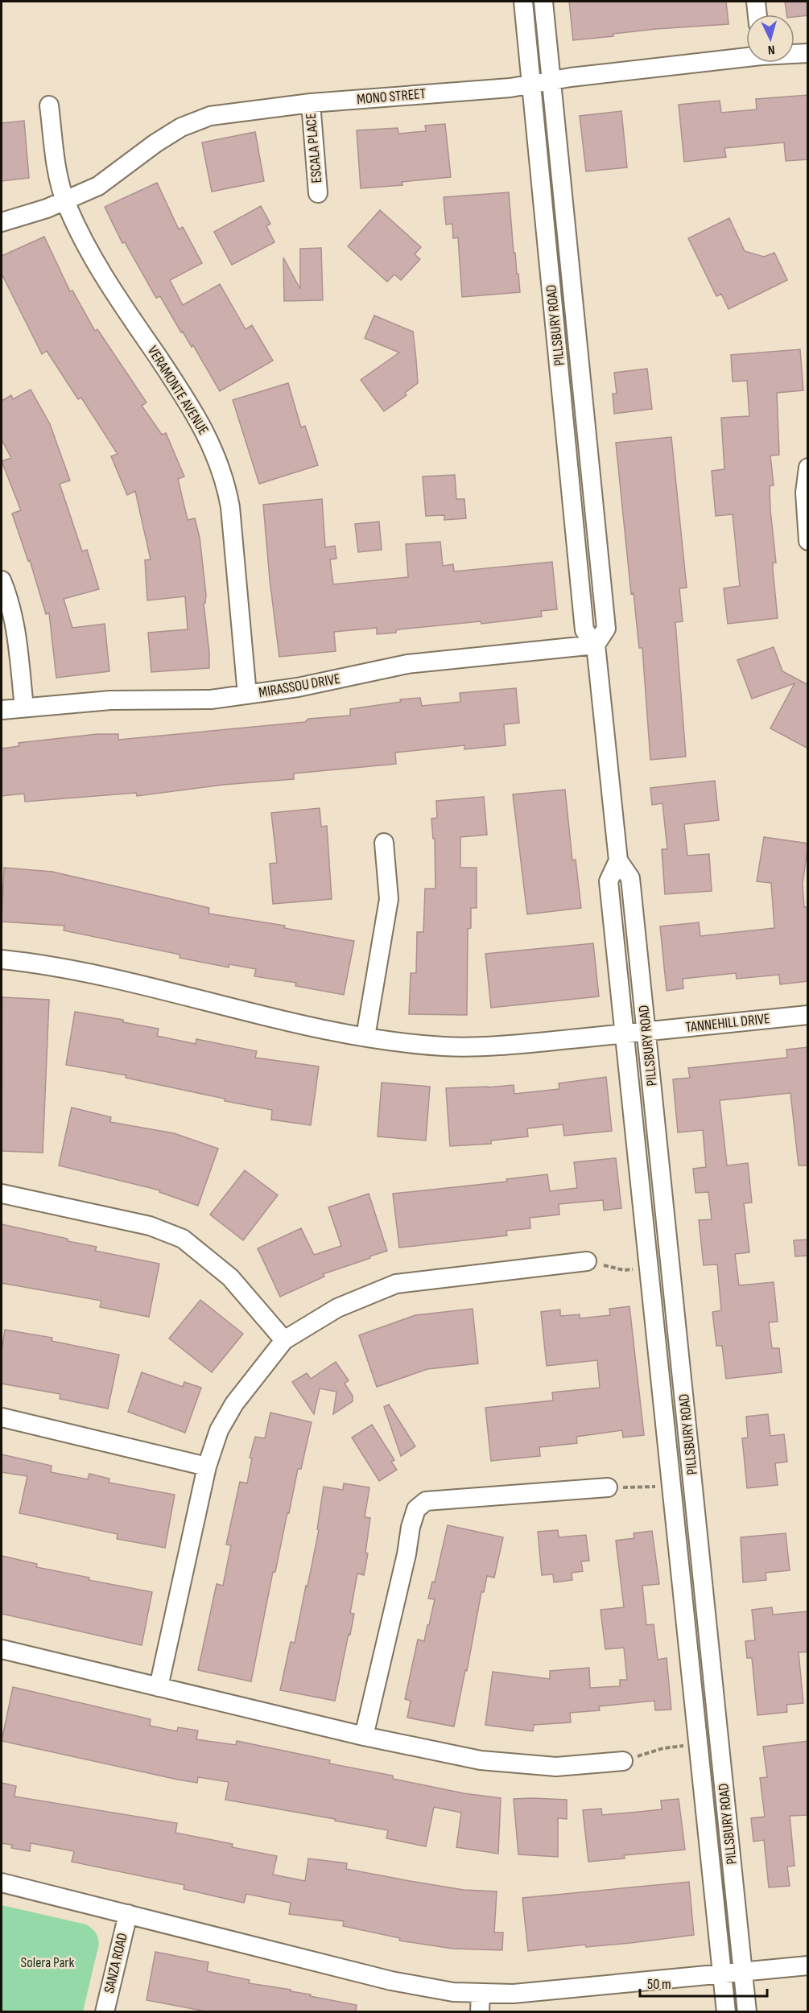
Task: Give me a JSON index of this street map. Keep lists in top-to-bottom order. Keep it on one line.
{"streets":{"street":["MONO STREET","ESCALA PLACE","PILLSBURY ROAD","VERAMONTE AVENUE","MIRASSOU DRIVE","TANNEHILL DRIVE","SANZA ROAD"]},"crossings":[["MONO STREET","ESCALA PLACE"],["MONO STREET","PILLSBURY ROAD"],["MONO STREET","VERAMONTE AVENUE"],["PILLSBURY ROAD","MIRASSOU DRIVE"],["PILLSBURY ROAD","TANNEHILL DRIVE"],["VERAMONTE AVENUE","MIRASSOU DRIVE"]],"parks":["Solera Park"],"scale_bar":"50 m","north":"bottom"}
